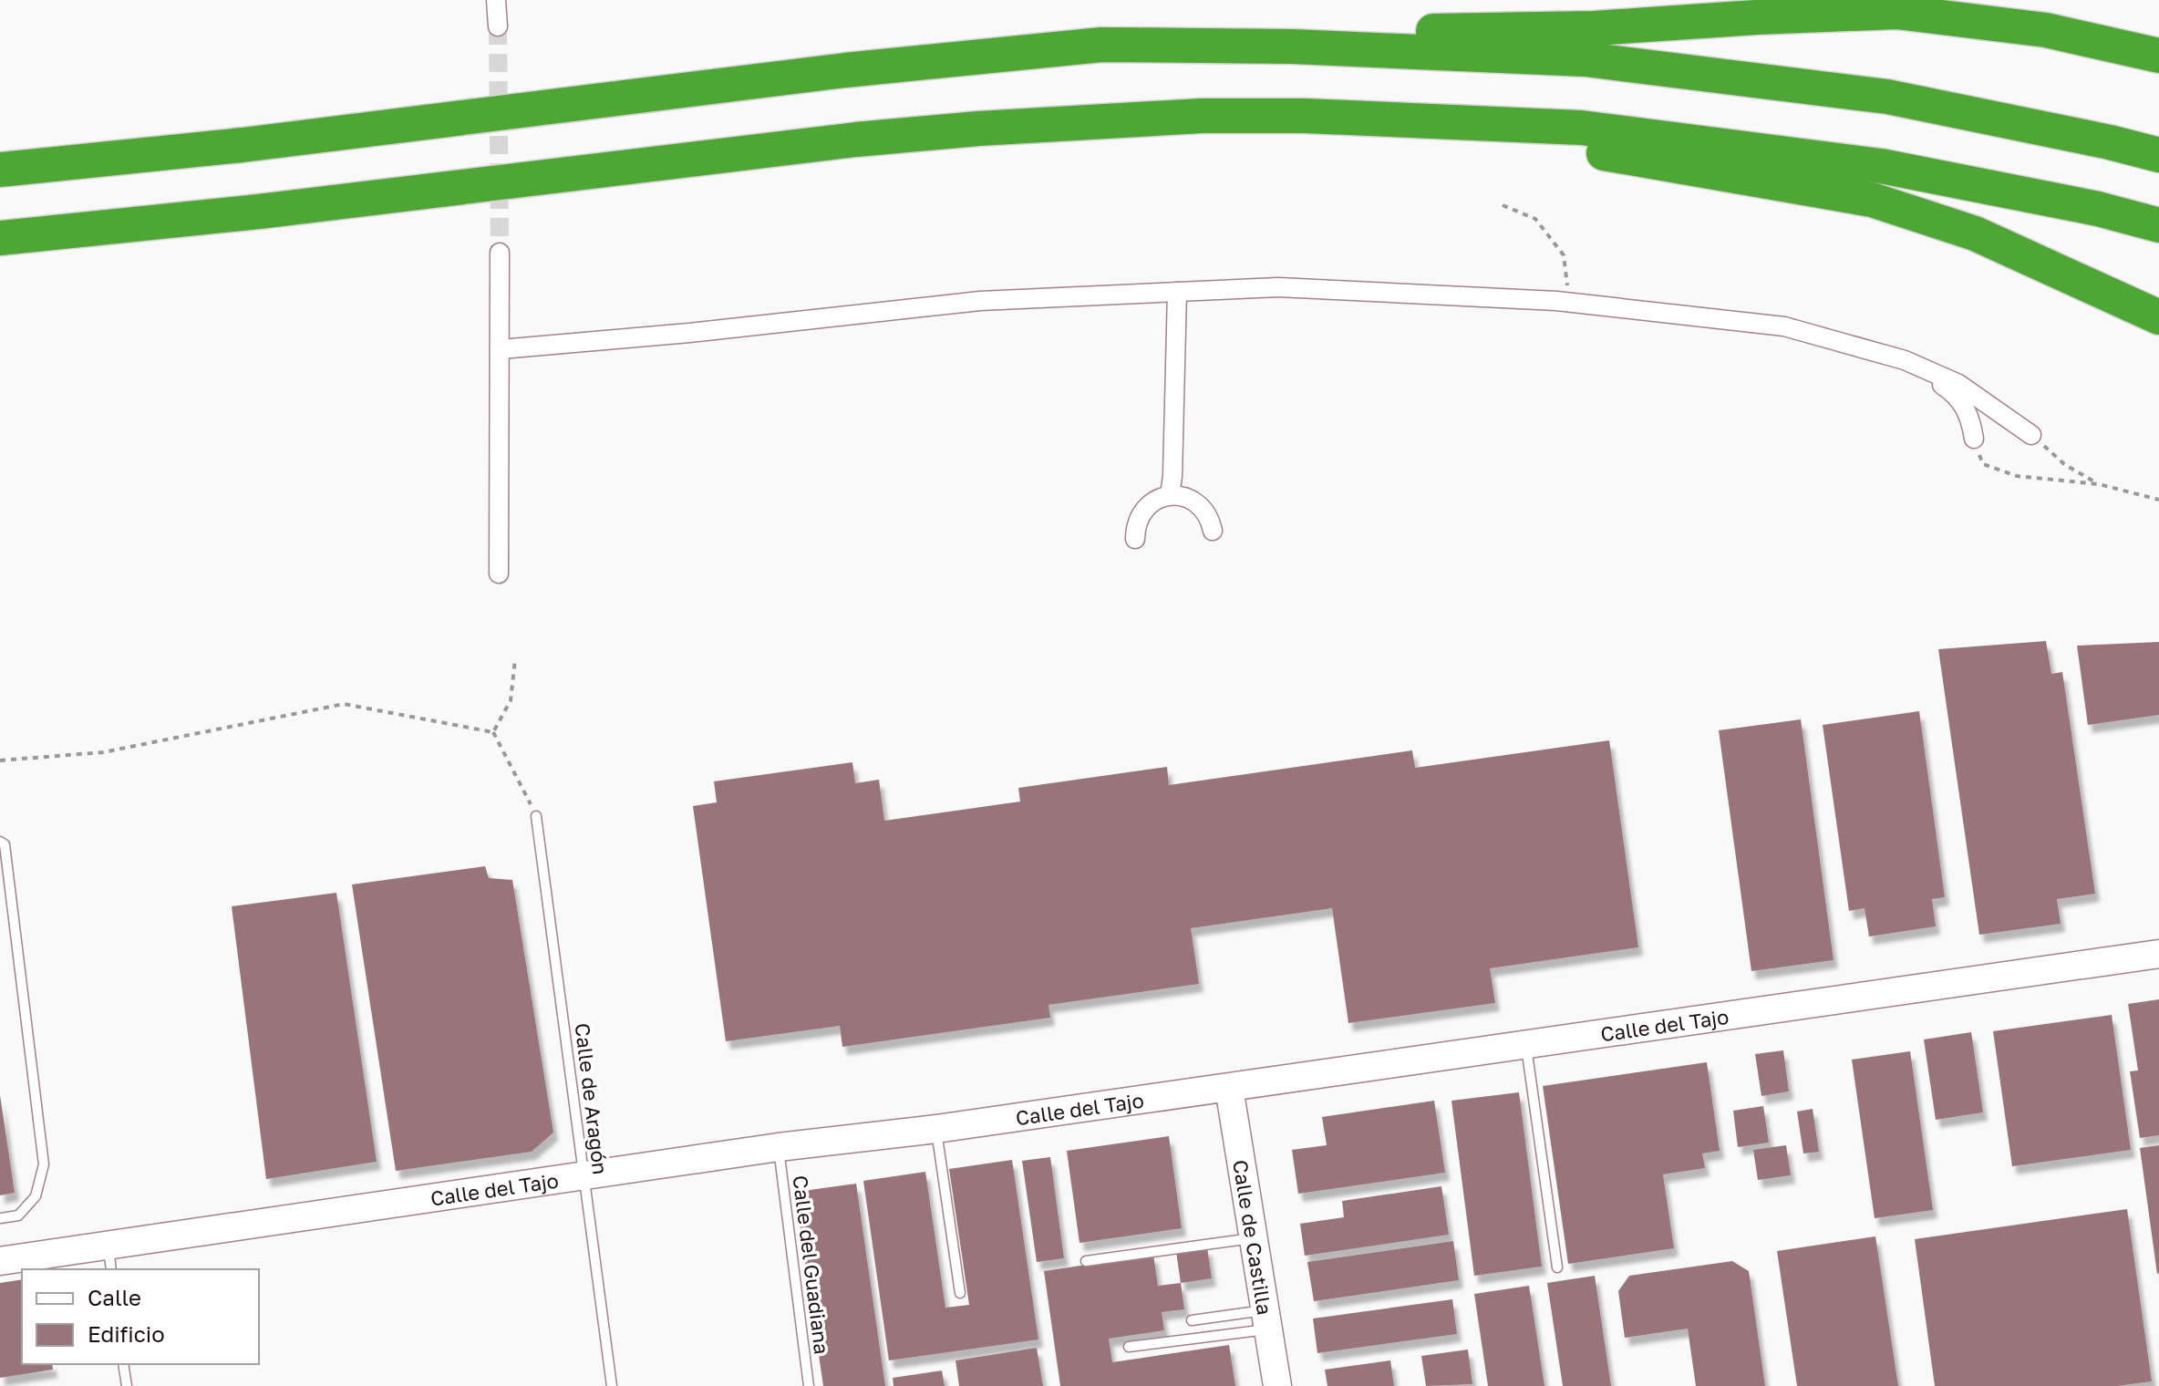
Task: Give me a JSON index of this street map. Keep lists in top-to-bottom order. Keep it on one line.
{"streets":{"street":["Calle del Tajo","Calle de Castilla"],"lane":["Calle de Aragón","Calle del Guadiana"]},"crossings":[["Calle del Tajo","Calle de Aragón"],["Calle del Tajo","Calle de Castilla"],["Calle del Tajo","Calle del Guadiana"]],"legend":["Calle","Edificio"]}
